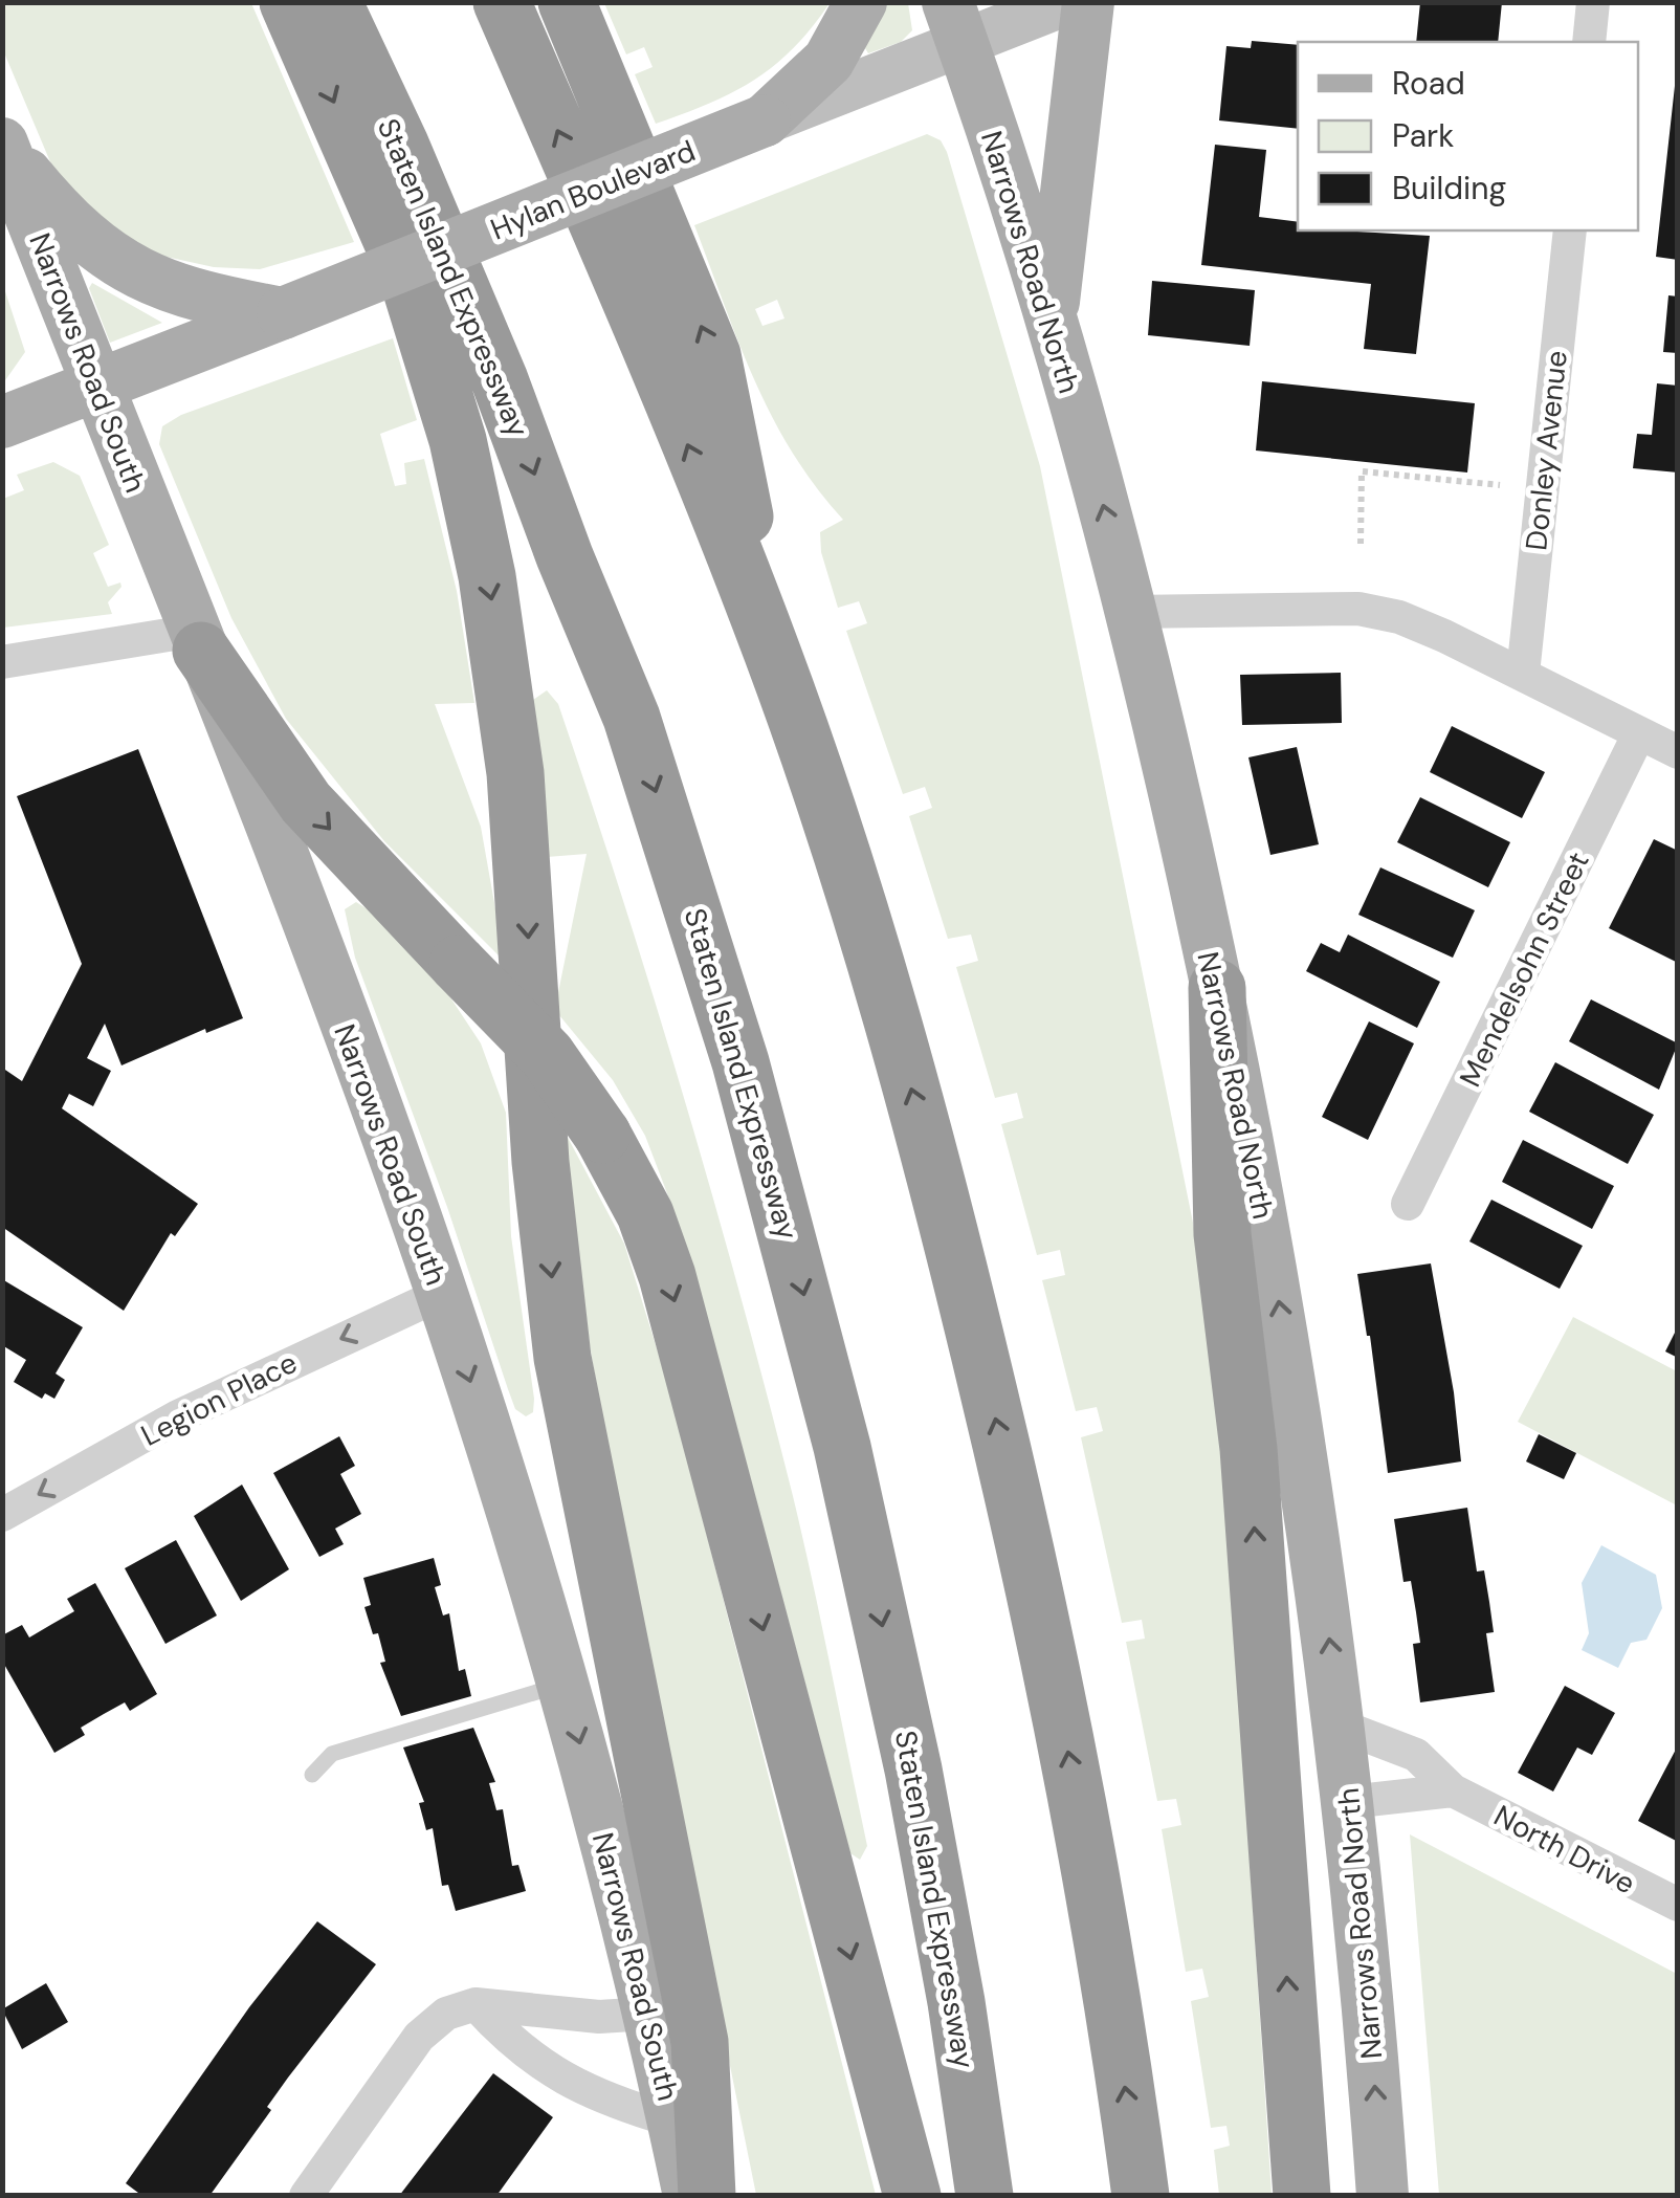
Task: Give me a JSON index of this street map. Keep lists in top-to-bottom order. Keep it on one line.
{"streets":{"highway":["Staten Island Expressway"],"main road":["Hylan Boulevard","Narrows Road North","Narrows Road South"],"street":["Donley Avenue","Mendelsohn Street","Legion Place","North Drive"]},"crossings":[["Hylan Boulevard","Narrows Road North"],["Hylan Boulevard","Narrows Road South"],["Narrows Road North","North Drive"],["Narrows Road South","Legion Place"]],"one_way":["Narrows Road North","Legion Place"],"legend":["Road","Park","Building"]}
